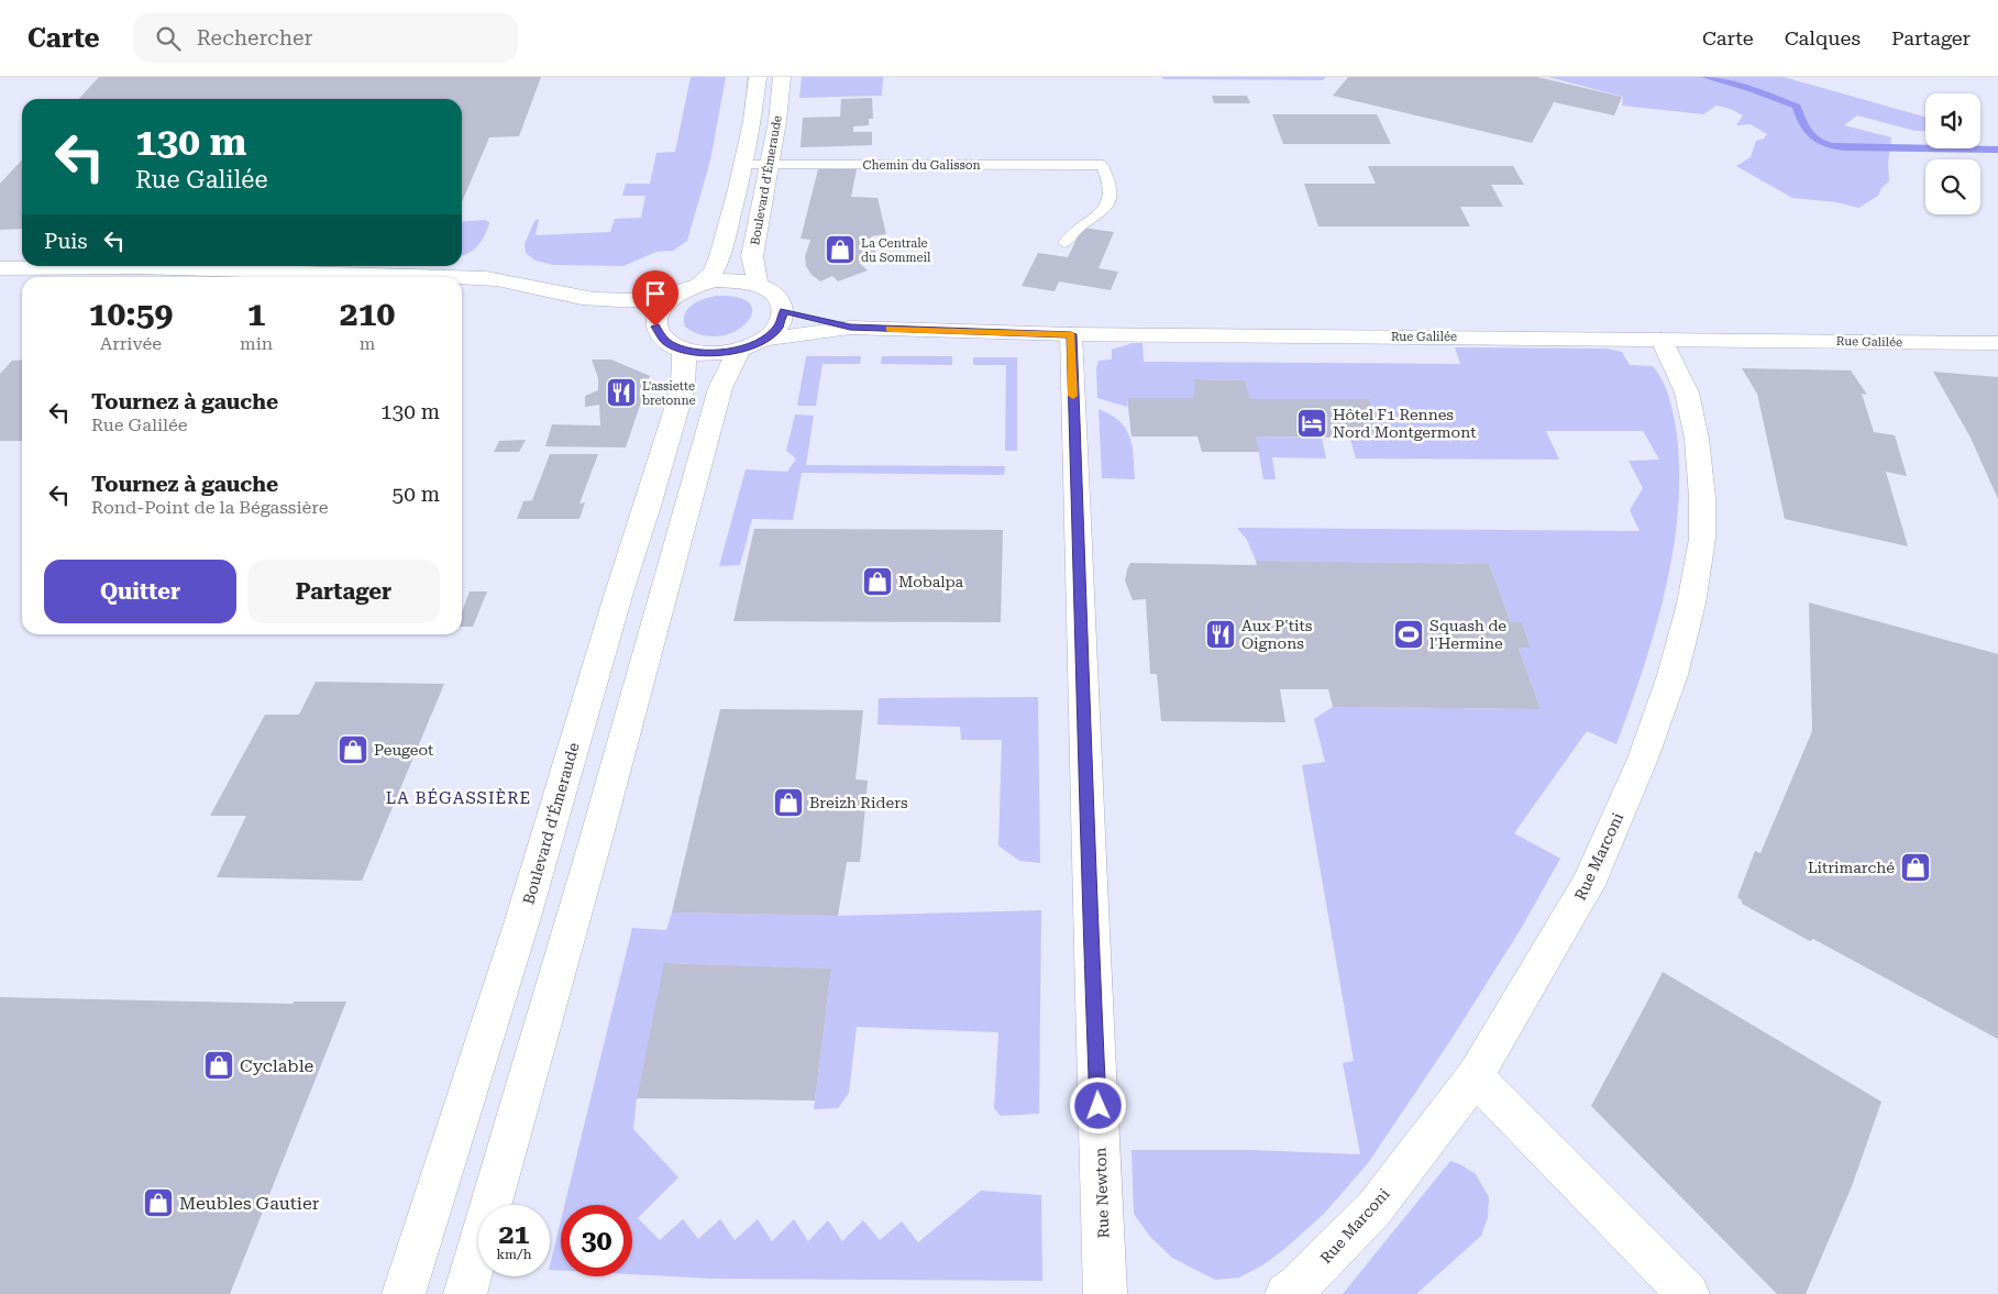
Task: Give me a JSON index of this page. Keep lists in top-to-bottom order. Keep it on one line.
{"streets":{"street":["Boulevard d'Émeraude","Rue Galilée","Rue Marconi","Rue Newton"],"lane":["Chemin du Galisson"]},"crossings":[["Chemin du Galisson","Boulevard d'Émeraude"],["Boulevard d'Émeraude","Rue Galilée"],["Rue Galilée","Rue Marconi"],["Rue Galilée","Rue Newton"]],"districts":["LA BÉGASSIÈRE"],"places":{"shop":["La Centrale du Sommeil","Mobalpa","Peugeot","Breizh Riders","Litrimarché","Cyclable","Meubles Gautier"],"restaurant":["L'assiette bretonne","Aux P'tits Oignons"],"hotel":["Hôtel F1 Rennes Nord Montgermont"],"sports":["Squash de l'Hermine"]},"page":{"header":"Carte","search":"Rechercher","nav":["Carte","Calques","Partager"],"turn":["130 m","Rue Galilée"],"then":"Puis","eta":["10:59","Arrivée","1","min","210","m"],"list":[{"name":"Tournez à gauche","note":"Rue Galilée","value":"130 m"},{"name":"Tournez à gauche","note":"Rond-Point de la Bégassière","value":"50 m"}],"buttons":["Quitter","Partager"],"speed":"21 km/h","limit":"30"}}
